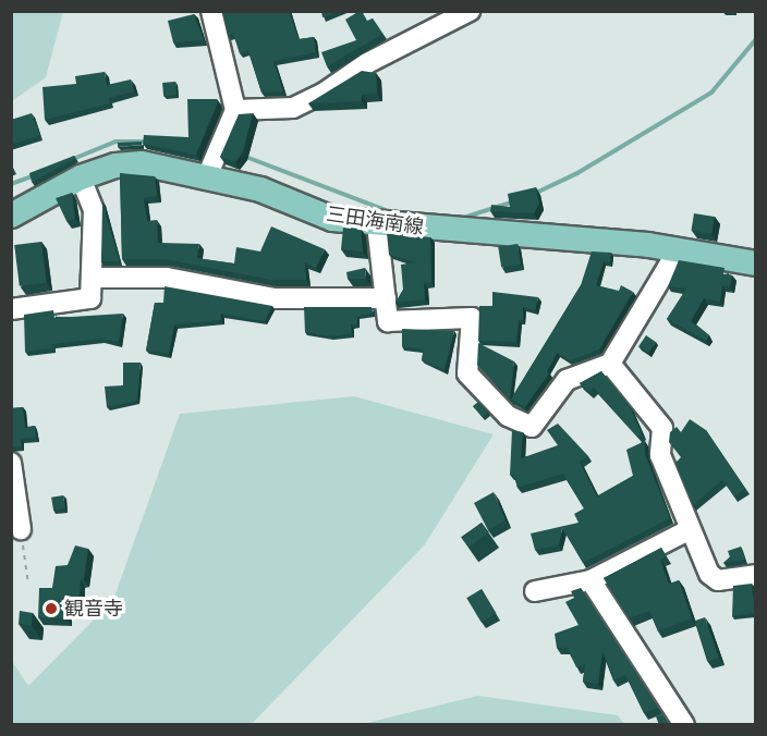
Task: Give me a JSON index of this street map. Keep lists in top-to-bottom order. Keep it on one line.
{"streets":{"main road":["三田海南線"]},"places":["観音寺"]}
